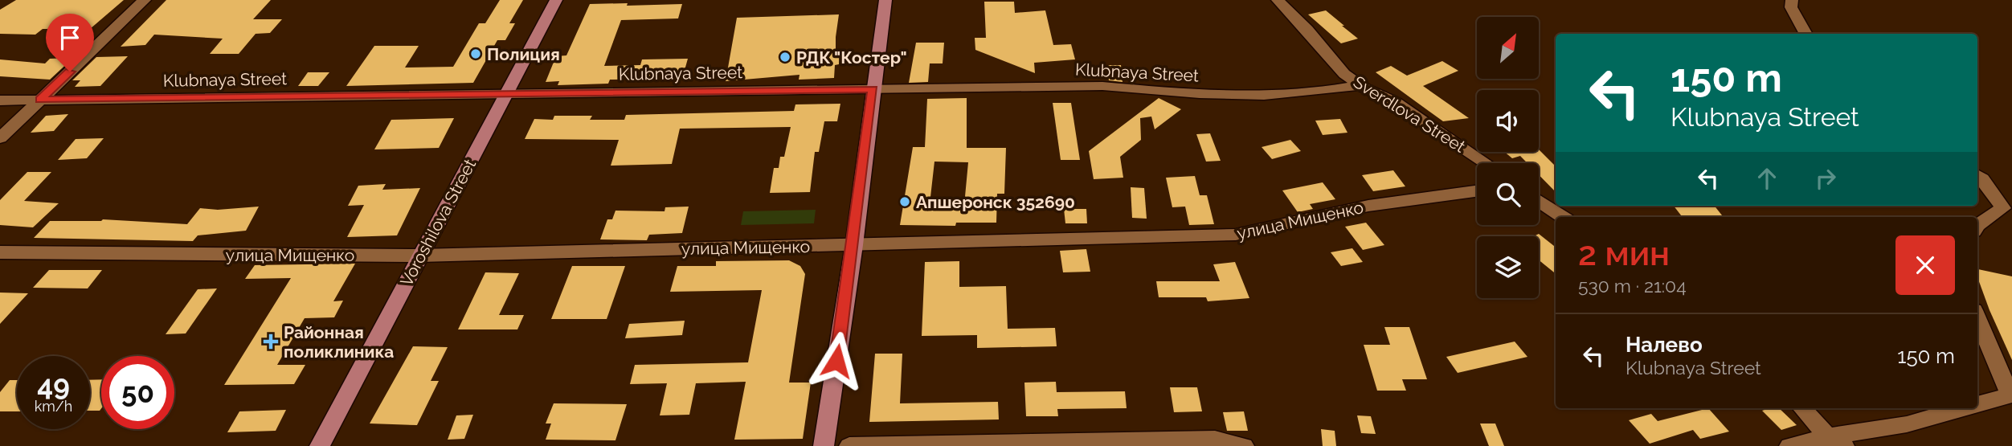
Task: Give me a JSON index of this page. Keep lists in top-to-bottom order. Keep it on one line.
{"streets":{"main road":["Voroshilova Street"],"street":["Klubnaya Street","Sverdlova Street","улица Мищенко"]},"crossings":[["Klubnaya Street","Sverdlova Street"],["Klubnaya Street","Voroshilova Street"],["улица Мищенко","Voroshilova Street"]],"places":{"other":["Полиция","РДК \"Костер\"","Апшеронск 352690"],"health":["Районная поликлиника"]},"north":"top right","page":{"turn":["150 m","Klubnaya Street"],"heading":["2 мин","530 m · 21:04"],"list":[{"name":"Налево","note":"Klubnaya Street","value":"150 m"}],"speed":"49 km/h","limit":"50"}}
